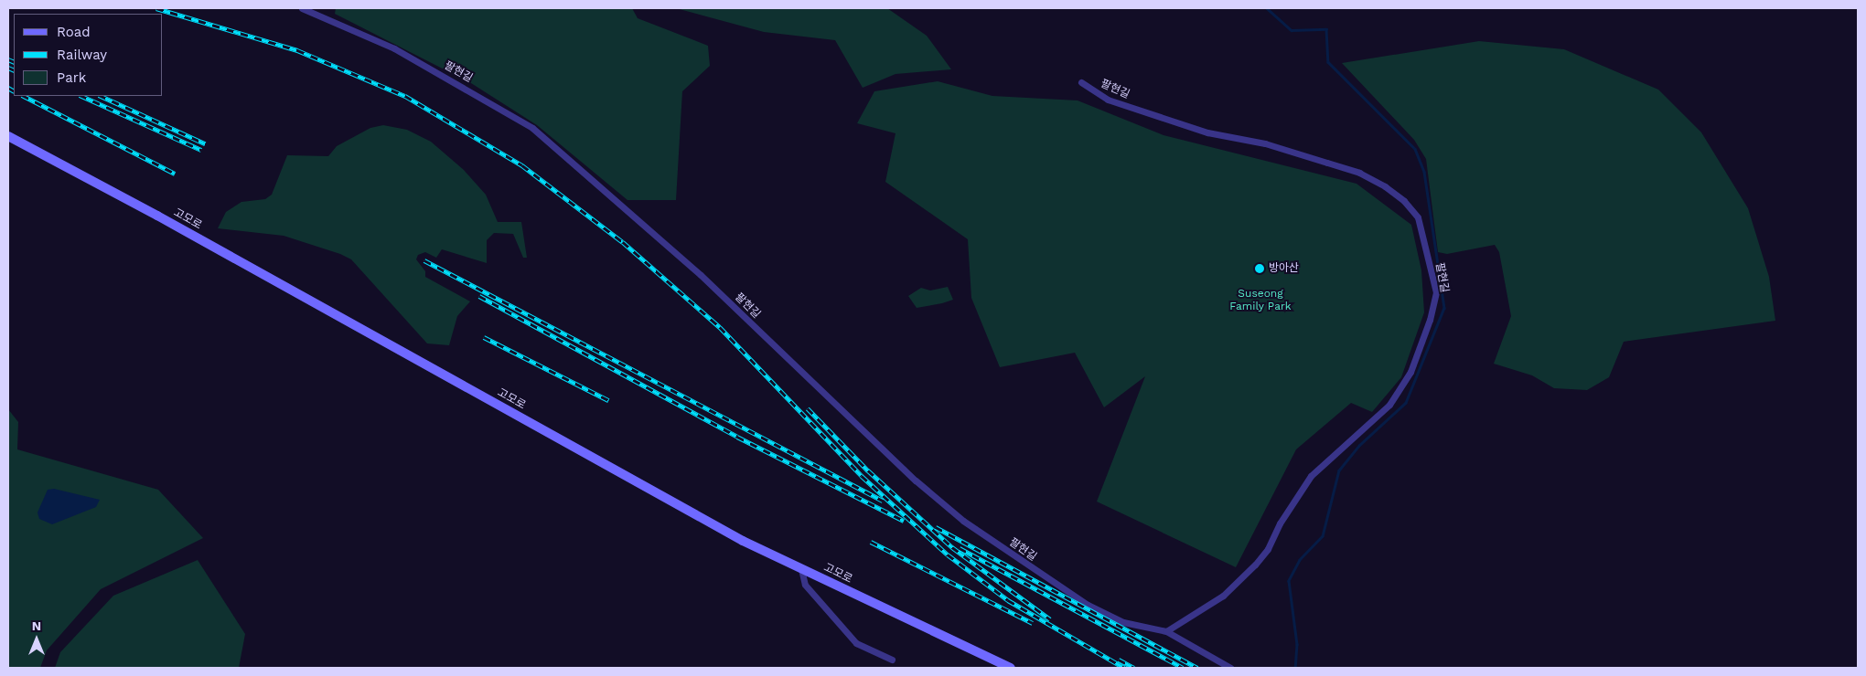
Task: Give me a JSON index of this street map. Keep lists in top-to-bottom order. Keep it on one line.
{"streets":{"main road":["고모로"],"street":["팔현길"]},"parks":["Suseong Family Park"],"places":["방아산"],"legend":["Road","Railway","Park"],"north":"top"}
